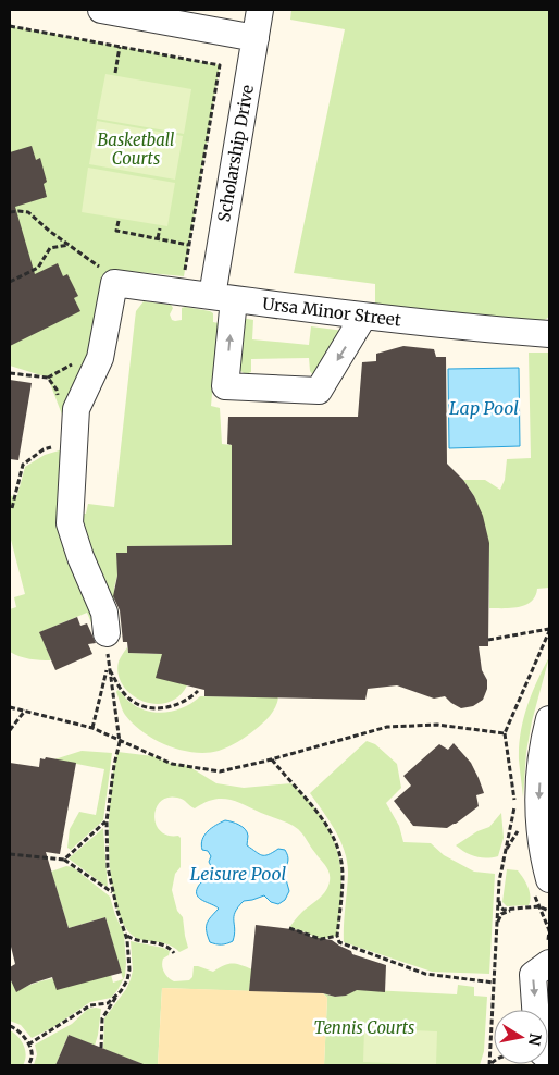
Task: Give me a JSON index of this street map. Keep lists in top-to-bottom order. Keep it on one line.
{"streets":{"street":["Scholarship Drive","Ursa Minor Street"]},"crossings":[["Scholarship Drive","Ursa Minor Street"]],"water":["Lap Pool","Leisure Pool"],"parks":["Basketball Courts","Tennis Courts"],"north":"right"}
